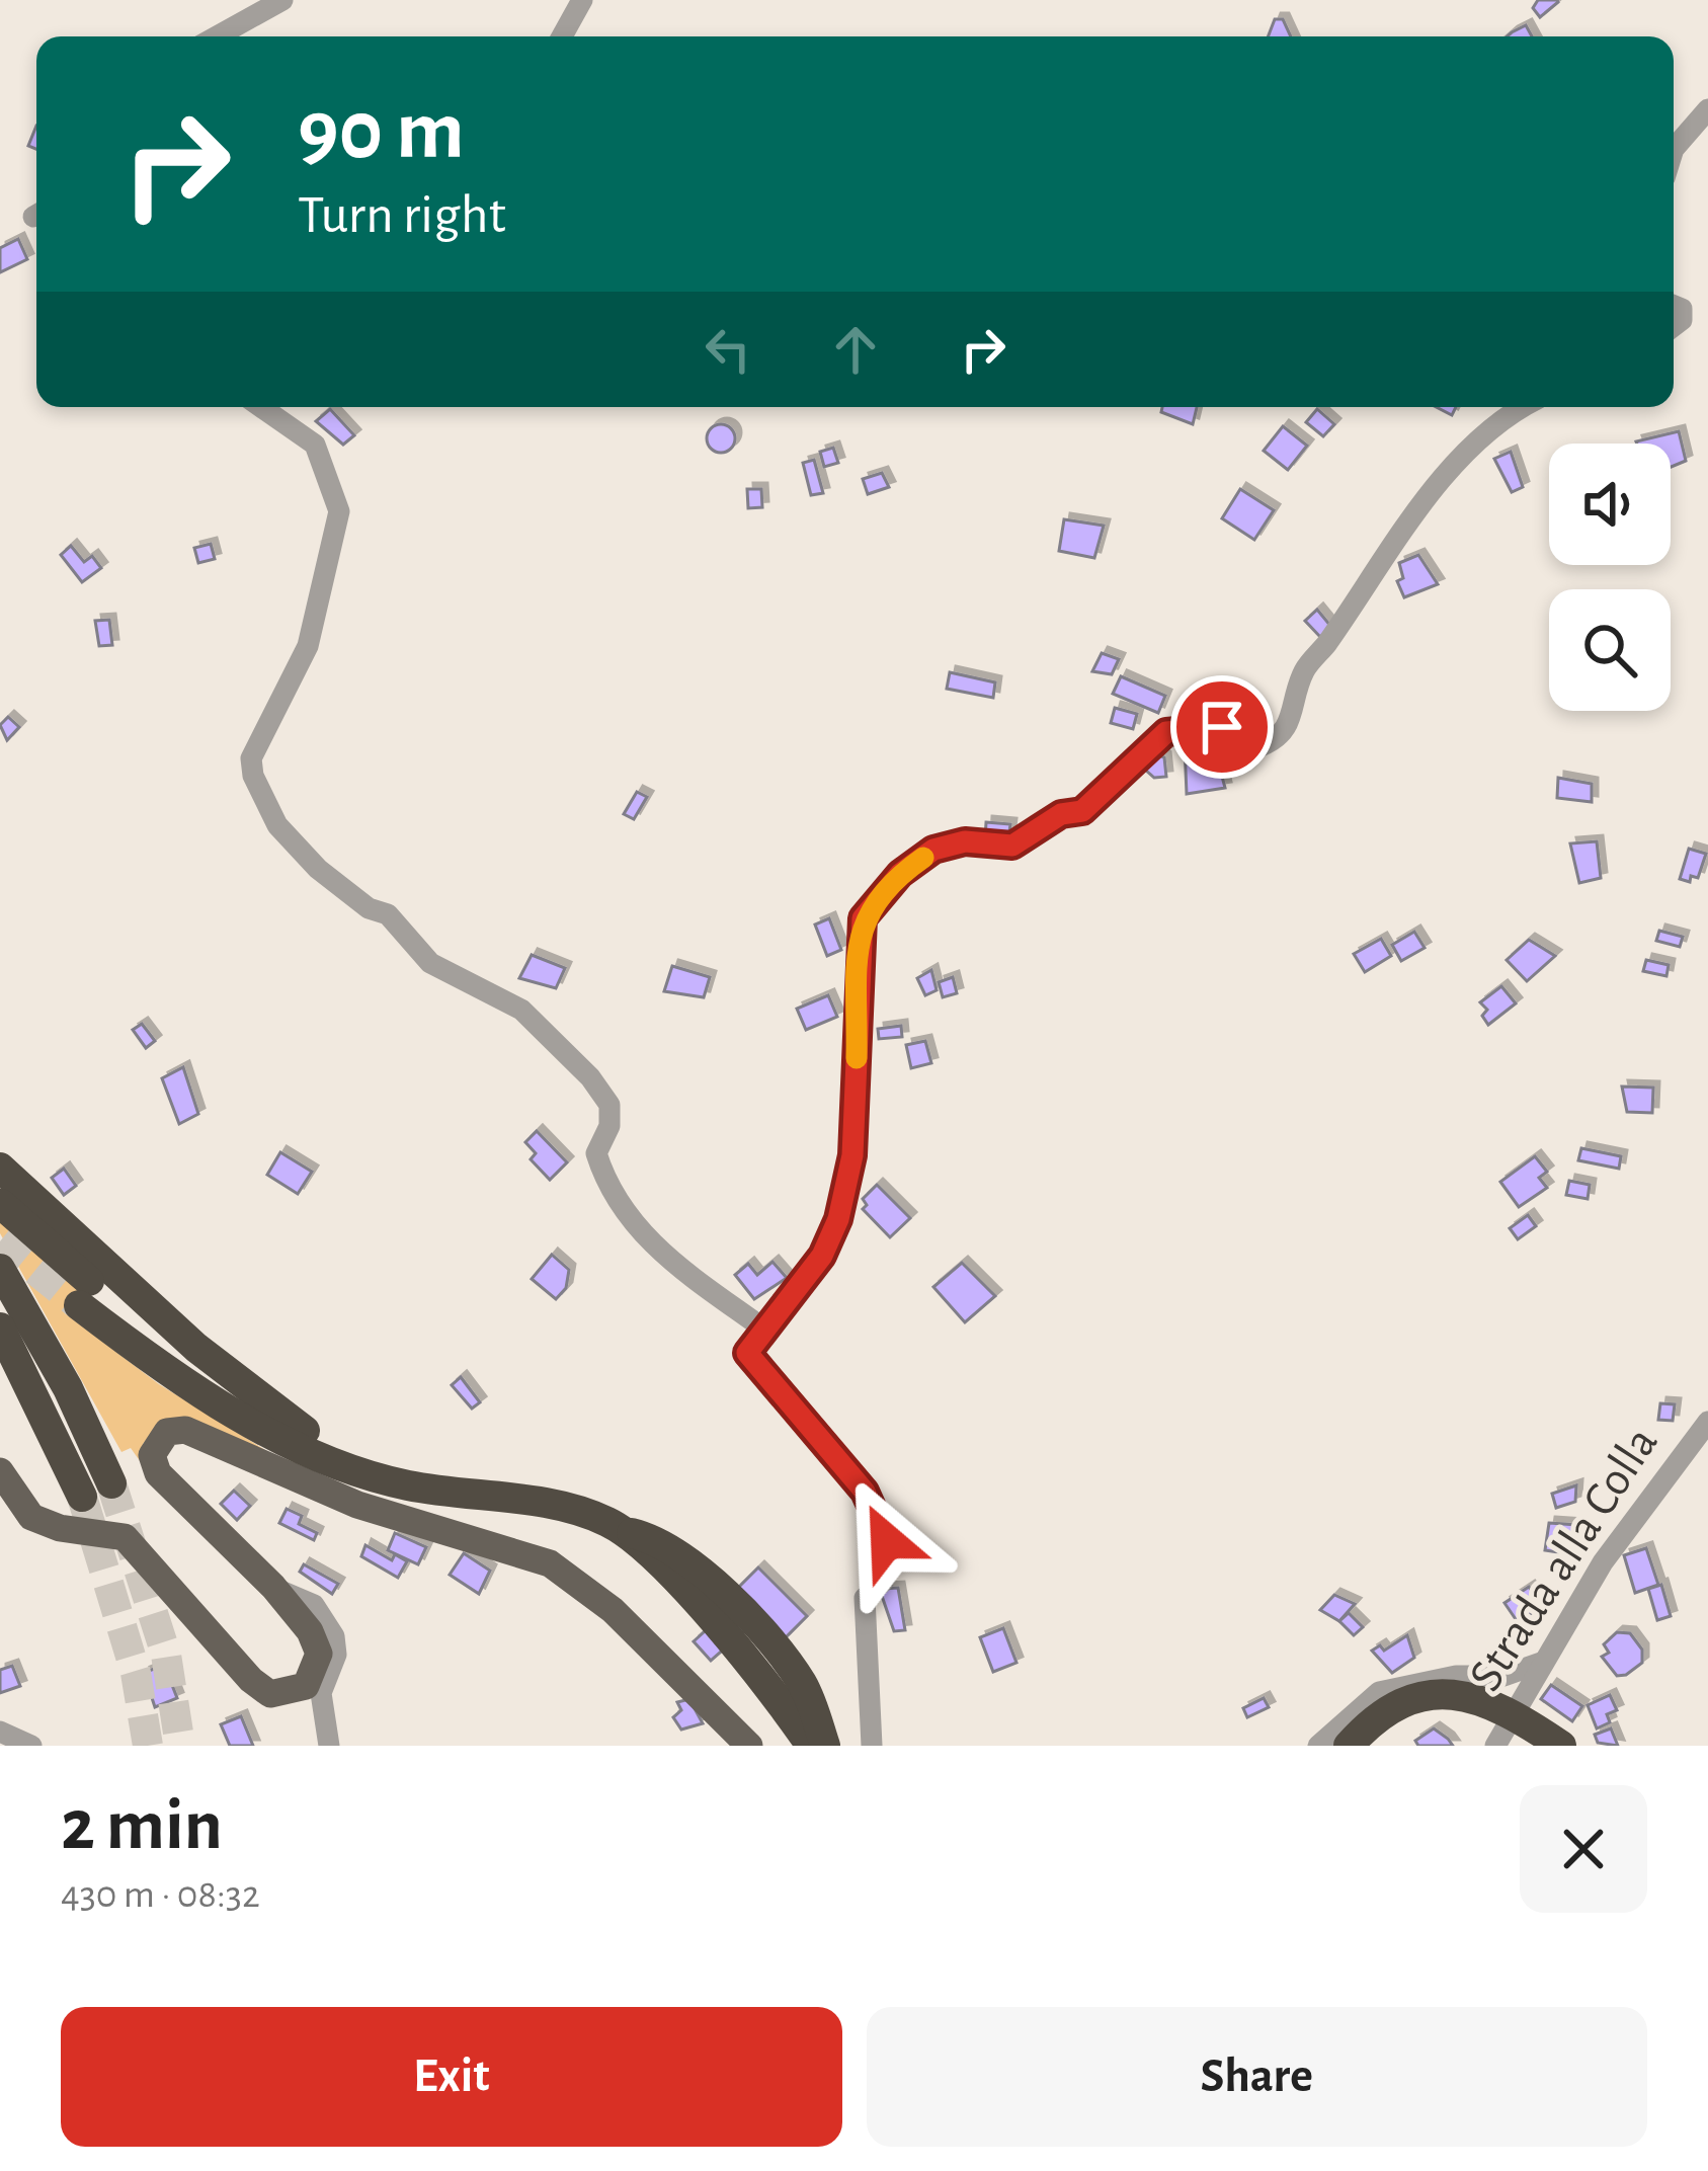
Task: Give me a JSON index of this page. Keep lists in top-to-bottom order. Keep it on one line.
{"streets":{"street":["Strada alla Colla"]},"page":{"turn":["90 m","Turn right"],"heading":["2 min","430 m · 08:32"],"buttons":["Exit","Share"]}}
